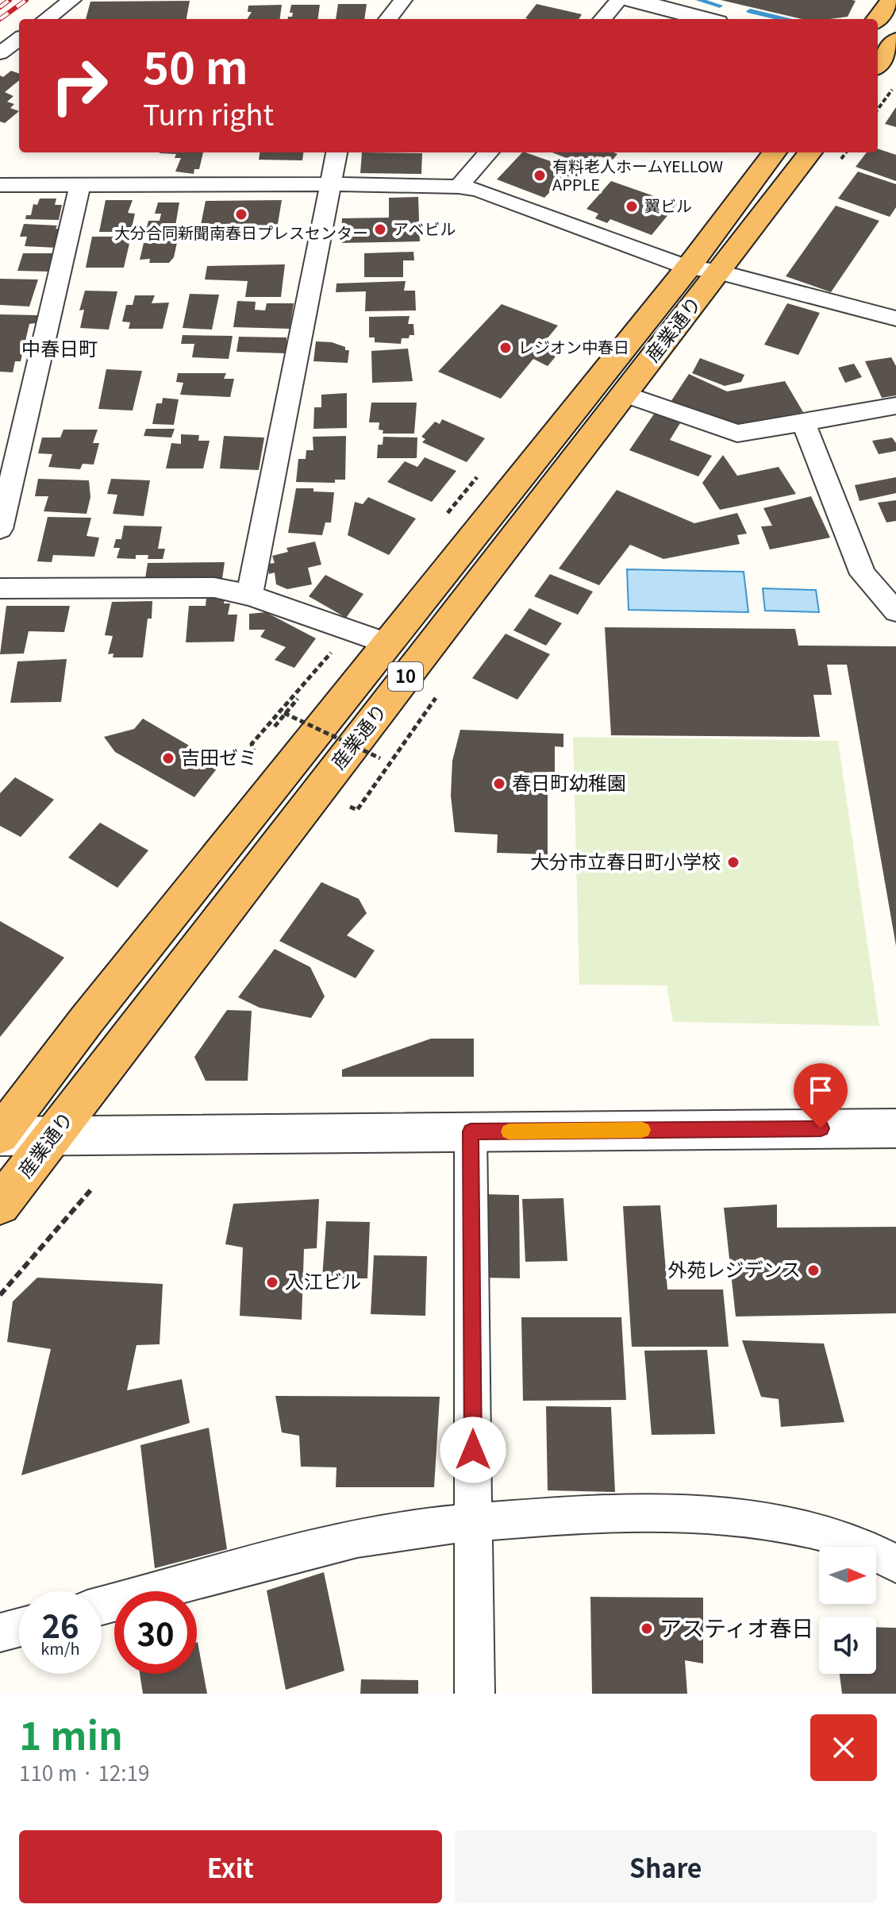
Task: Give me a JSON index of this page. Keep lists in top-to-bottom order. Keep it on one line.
{"streets":{"highway":["産業通り","10"]},"districts":["中春日町"],"places":["有料老人ホームYELLOW APPLE","翼ビル","大分合同新聞南春日プレスセンター","アベビル","レジオン中春日","吉田ゼミ","春日町幼稚園","大分市立春日町小学校","外苑レジデンス","入江ビル","アスティオ春日"],"north":"right","page":{"turn":["50 m","Turn right"],"speed":"26 km/h","limit":"30","heading":["1 min","110 m · 12:19"],"buttons":["Exit","Share"]}}
